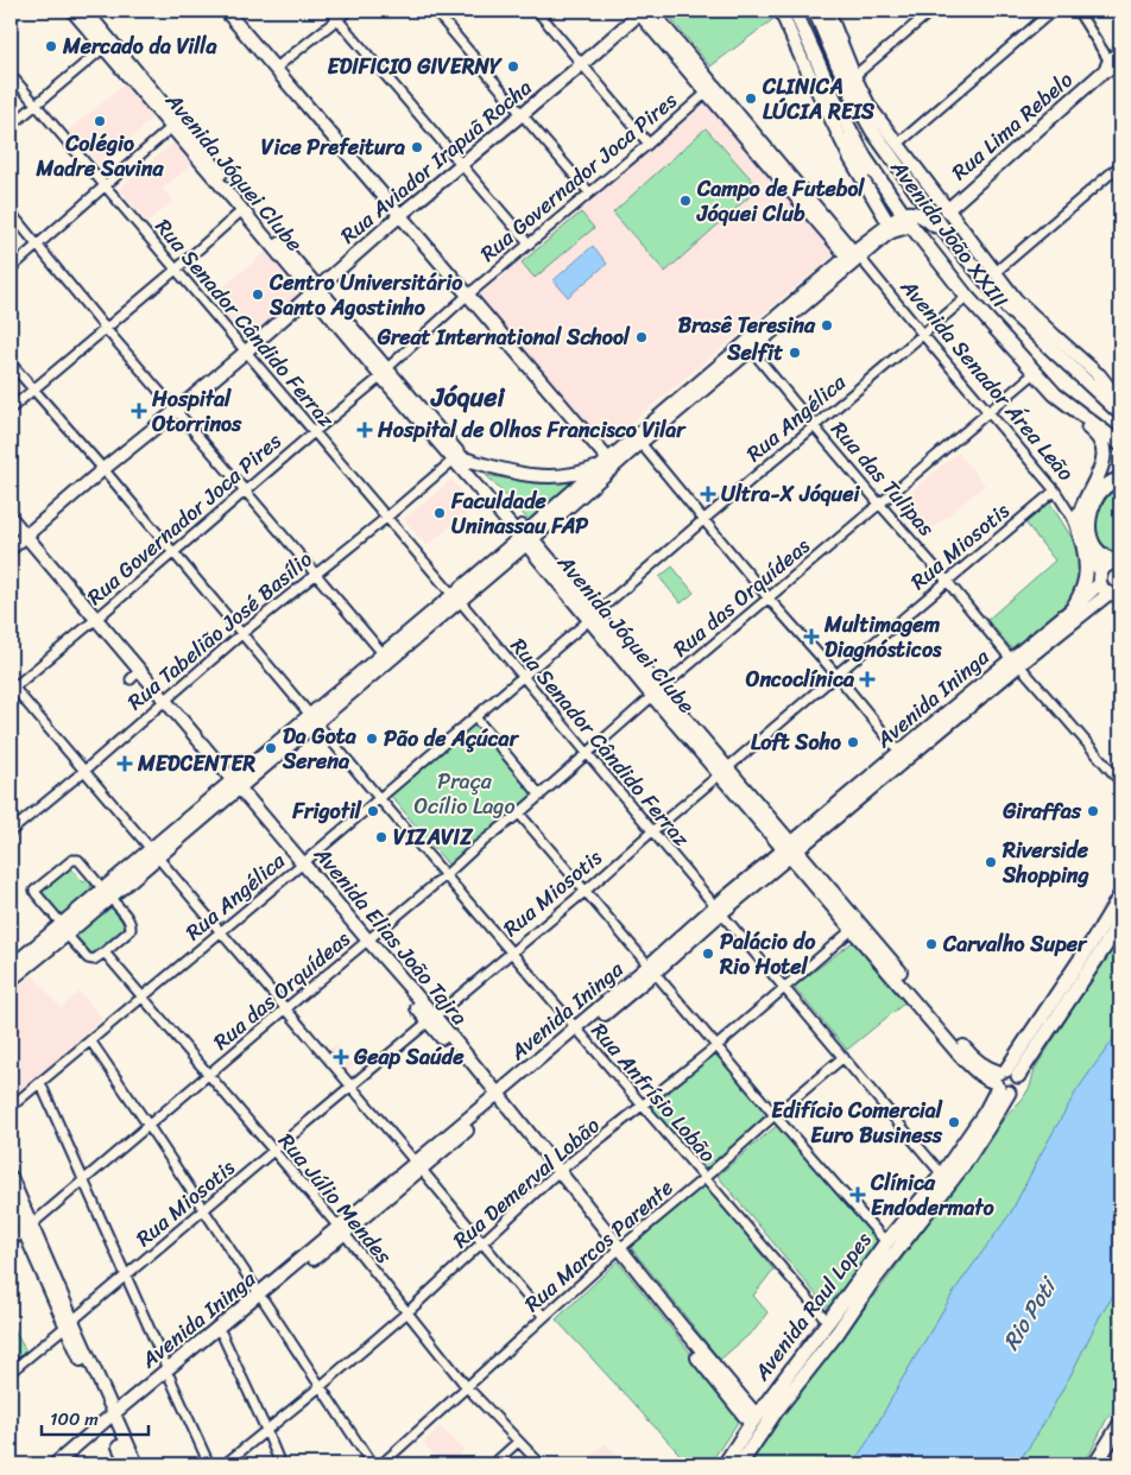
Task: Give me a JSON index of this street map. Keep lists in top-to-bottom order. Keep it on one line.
{"streets":{"main road":["Rua Lima Rebelo","Rua Aviador Irapuã Rocha","Avenida Jóquei Clube","Avenida João XXIII","Avenida Senador Área Leão","Avenida Ininga","Avenida Elias João Tajra","Avenida Raul Lopes"],"street":["Rua Governador Joca Pires","Rua Senador Cândido Ferraz","Rua Angélica","Rua das Tulipas","Rua Miosotis","Rua das Orquídeas","Rua Tabelião José Basílio","Rua Anfrísio Lobão","Rua Demerval Lobão","Rua Júlio Mendes","Rua Marcos Parente"]},"crossings":[["Rua Lima Rebelo","Avenida João XXIII"],["Rua Aviador Irapuã Rocha","Avenida Jóquei Clube"],["Rua Aviador Irapuã Rocha","Rua Senador Cândido Ferraz"],["Rua Aviador Irapuã Rocha","Avenida Senador Área Leão"],["Rua Aviador Irapuã Rocha","Avenida Elias João Tajra"],["Rua Aviador Irapuã Rocha","Rua Anfrísio Lobão"],["Avenida Jóquei Clube","Rua Governador Joca Pires"],["Avenida Jóquei Clube","Rua Angélica"],["Avenida Jóquei Clube","Rua Miosotis"],["Avenida Jóquei Clube","Rua das Orquídeas"],["Avenida Jóquei Clube","Rua Tabelião José Basílio"],["Avenida Jóquei Clube","Avenida Ininga"],["Avenida Jóquei Clube","Rua Demerval Lobão"],["Avenida Jóquei Clube","Avenida Raul Lopes"],["Rua Governador Joca Pires","Rua Senador Cândido Ferraz"],["Rua Governador Joca Pires","Avenida Senador Área Leão"],["Rua Governador Joca Pires","Avenida Elias João Tajra"],["Rua Governador Joca Pires","Rua Anfrísio Lobão"],["Avenida João XXIII","Rua Angélica"],["Avenida João XXIII","Rua das Orquídeas"],["Rua Senador Cândido Ferraz","Rua Angélica"],["Rua Senador Cândido Ferraz","Rua Miosotis"],["Rua Senador Cândido Ferraz","Rua das Orquídeas"],["Rua Senador Cândido Ferraz","Rua Tabelião José Basílio"],["Rua Senador Cândido Ferraz","Avenida Ininga"],["Rua Senador Cândido Ferraz","Rua Demerval Lobão"],["Rua Senador Cândido Ferraz","Rua Marcos Parente"],["Rua Senador Cândido Ferraz","Avenida Raul Lopes"],["Avenida Senador Área Leão","Rua Angélica"],["Avenida Senador Área Leão","Rua Miosotis"],["Avenida Senador Área Leão","Rua das Orquídeas"],["Rua Angélica","Rua das Tulipas"],["Rua Angélica","Avenida Elias João Tajra"],["Rua Angélica","Rua Anfrísio Lobão"],["Rua Angélica","Rua Júlio Mendes"],["Rua das Tulipas","Rua Miosotis"],["Rua das Tulipas","Rua das Orquídeas"],["Rua das Tulipas","Avenida Ininga"],["Rua Miosotis","Avenida Elias João Tajra"],["Rua Miosotis","Rua Anfrísio Lobão"],["Rua Miosotis","Rua Júlio Mendes"],["Rua das Orquídeas","Avenida Elias João Tajra"],["Rua das Orquídeas","Rua Anfrísio Lobão"],["Rua das Orquídeas","Rua Júlio Mendes"],["Rua Tabelião José Basílio","Avenida Elias João Tajra"],["Rua Tabelião José Basílio","Rua Anfrísio Lobão"],["Avenida Ininga","Avenida Elias João Tajra"],["Avenida Ininga","Rua Anfrísio Lobão"],["Avenida Ininga","Rua Júlio Mendes"],["Avenida Elias João Tajra","Rua Demerval Lobão"],["Avenida Elias João Tajra","Rua Marcos Parente"],["Avenida Elias João Tajra","Avenida Raul Lopes"],["Rua Anfrísio Lobão","Rua Demerval Lobão"],["Rua Anfrísio Lobão","Rua Marcos Parente"],["Rua Anfrísio Lobão","Avenida Raul Lopes"],["Rua Demerval Lobão","Rua Júlio Mendes"],["Rua Júlio Mendes","Rua Marcos Parente"]],"districts":["Jóquei"],"water":["Rio Poti"],"parks":["Praça Ocílio Lago"],"places":{"other":["Mercado da Villa","EDIFICIO GIVERNY","CLINICA LÚCIA REIS","Colégio Madre Savina","Vice Prefeitura","Campo de Futebol Jóquei Club","Centro Universitário Santo Agostinho","Brasê Teresina","Great International School","Selfit","Faculdade Uninassau FAP","Pão de Açúcar","Loft Soho","Da Gota Serena","Frigotil","Giraffas","VIZAVIZ","Riverside Shopping","Carvalho Super","Palácio do Rio Hotel","Edifício Comercial Euro Business"],"health":["Hospital Otorrinos","Hospital de Olhos Francisco Vilar","Ultra-X Jóquei","Multimagem Diagnósticos","Oncoclínica","MEDCENTER","Geap Saúde","Clínica Endodermato"]},"scale_bar":"100 m"}
